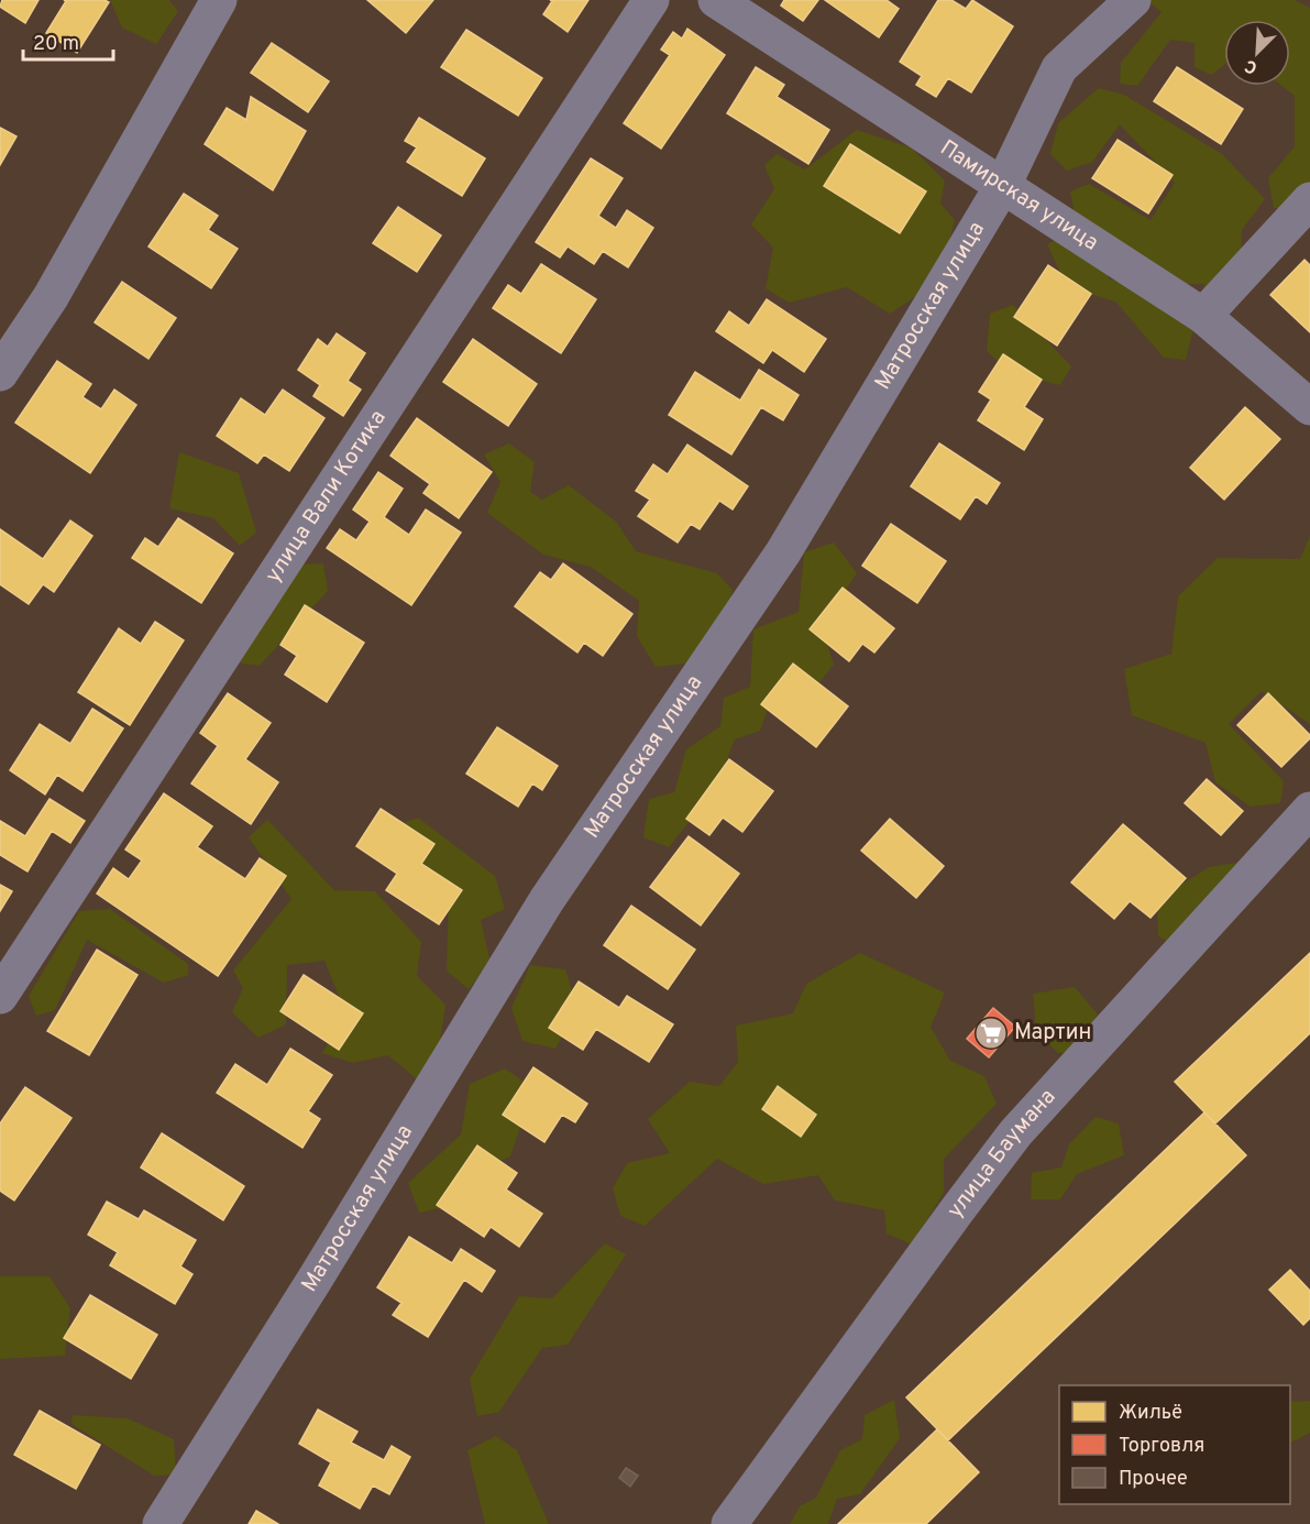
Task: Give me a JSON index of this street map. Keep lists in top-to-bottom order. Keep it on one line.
{"streets":{"street":["Памирская улица","Матросская улица","улица Вали Котика","улица Баумана"]},"crossings":[["Памирская улица","Матросская улица"]],"places":{"supermarket":["Мартин"]},"legend":["Жильё","Торговля","Прочее"],"scale_bar":"20 m","north":"bottom left"}
